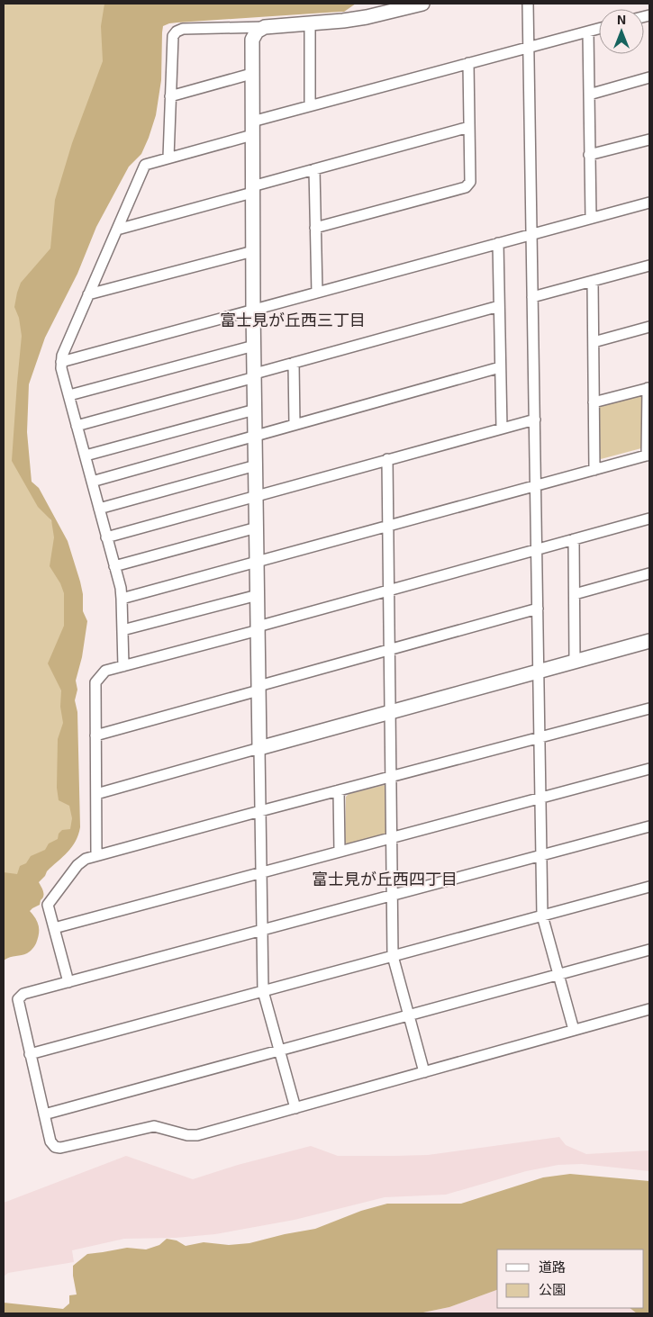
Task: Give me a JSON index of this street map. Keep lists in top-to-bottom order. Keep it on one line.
{"districts":["富士見が丘西三丁目","富士見が丘西四丁目"],"legend":["道路","公園"],"north":"top"}
